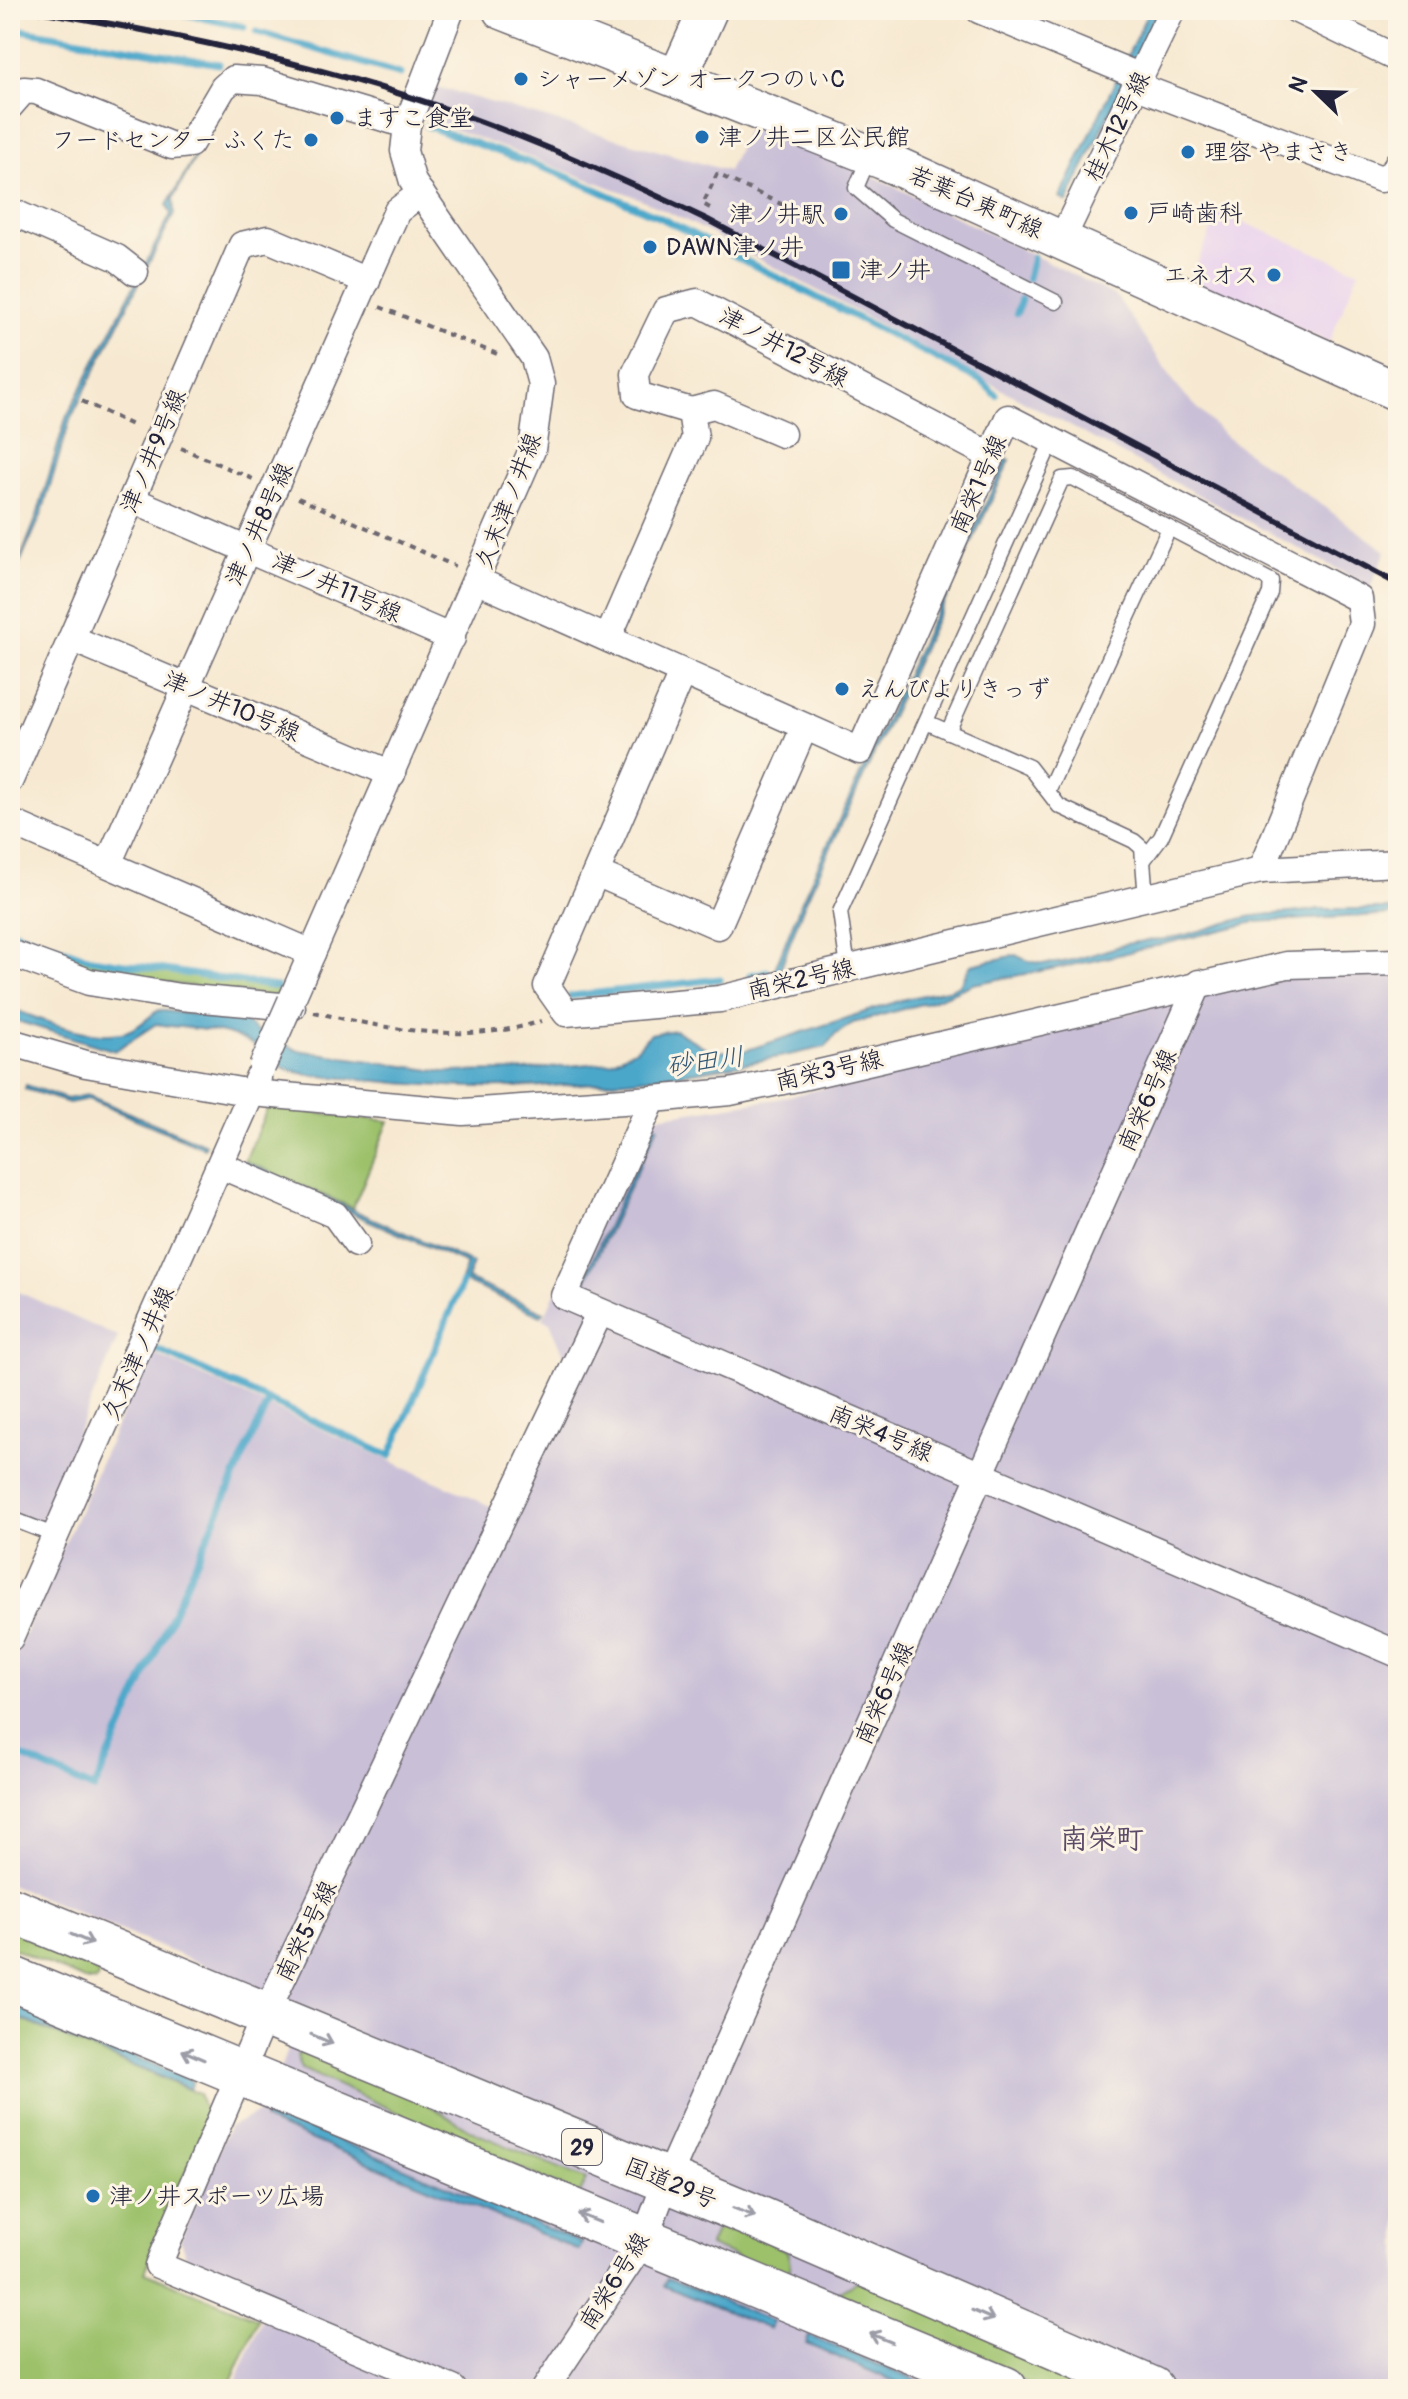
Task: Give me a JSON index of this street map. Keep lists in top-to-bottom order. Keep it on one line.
{"streets":{"highway":["29","国道29号"],"main road":["若葉台東町線"],"street":["桂木12号線","津ノ井12号線","津ノ井9号線","南栄1号線","久末津ノ井線","津ノ井8号線","津ノ井11号線","津ノ井10号線","南栄2号線","南栄3号線","南栄6号線","南栄4号線","南栄5号線"]},"crossings":[["桂木12号線","若葉台東町線"],["津ノ井12号線","南栄1号線"],["津ノ井9号線","津ノ井8号線"],["津ノ井9号線","津ノ井11号線"],["津ノ井9号線","津ノ井10号線"],["南栄1号線","久末津ノ井線"],["南栄1号線","南栄2号線"],["久末津ノ井線","津ノ井8号線"],["久末津ノ井線","津ノ井11号線"],["久末津ノ井線","津ノ井10号線"],["久末津ノ井線","南栄3号線"],["津ノ井8号線","津ノ井11号線"],["津ノ井8号線","津ノ井10号線"],["南栄3号線","南栄6号線"],["南栄3号線","南栄4号線"],["南栄6号線","南栄4号線"],["南栄6号線","国道29号"],["南栄4号線","南栄5号線"],["南栄5号線","国道29号"]],"districts":["南栄町"],"water":["砂田川"],"places":{"other":["シャーメゾン オークつのいC","ますこ食堂","津ノ井二区公民館","フードセンター ふくた","理容 やまさき","戸崎歯科","津ノ井駅","DAWN津ノ井","エネオス","えんびよりきっず","津ノ井スポーツ広場"],"transit":["津ノ井"]},"north":"top left"}
